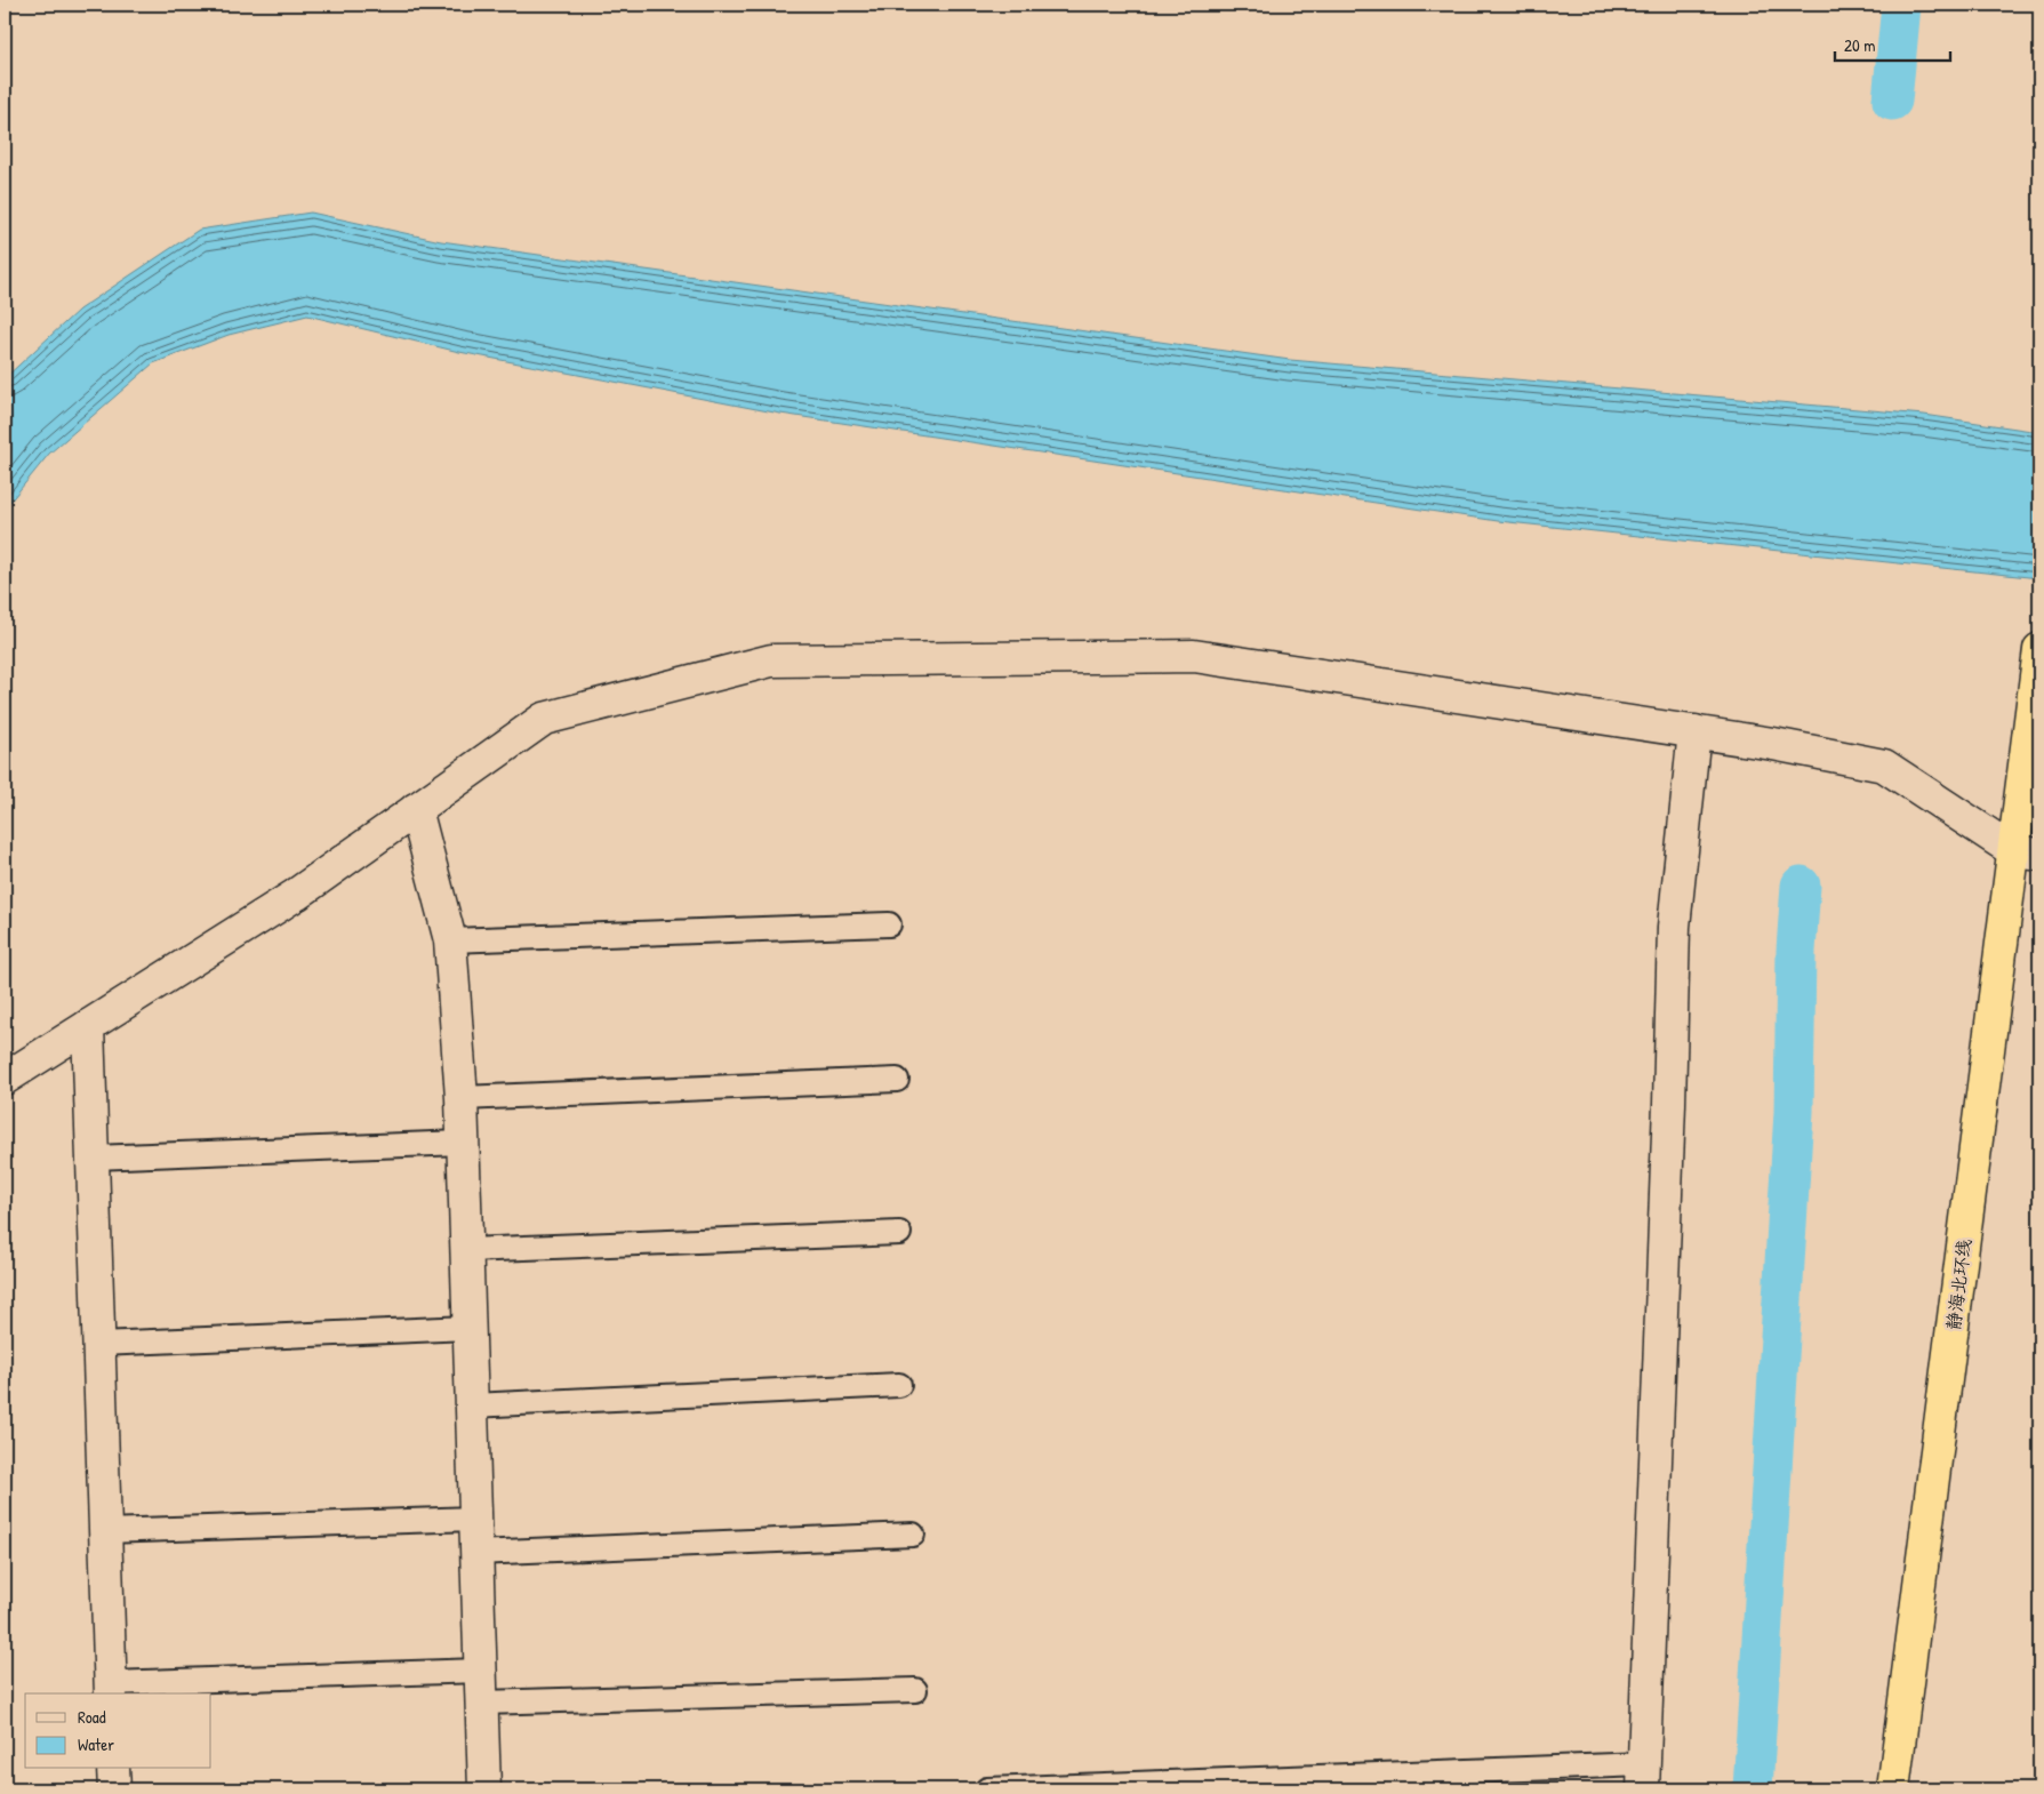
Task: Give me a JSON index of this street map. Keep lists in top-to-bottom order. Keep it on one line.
{"streets":{"highway":["静海北环线"]},"legend":["Road","Water"],"scale_bar":"20 m"}
